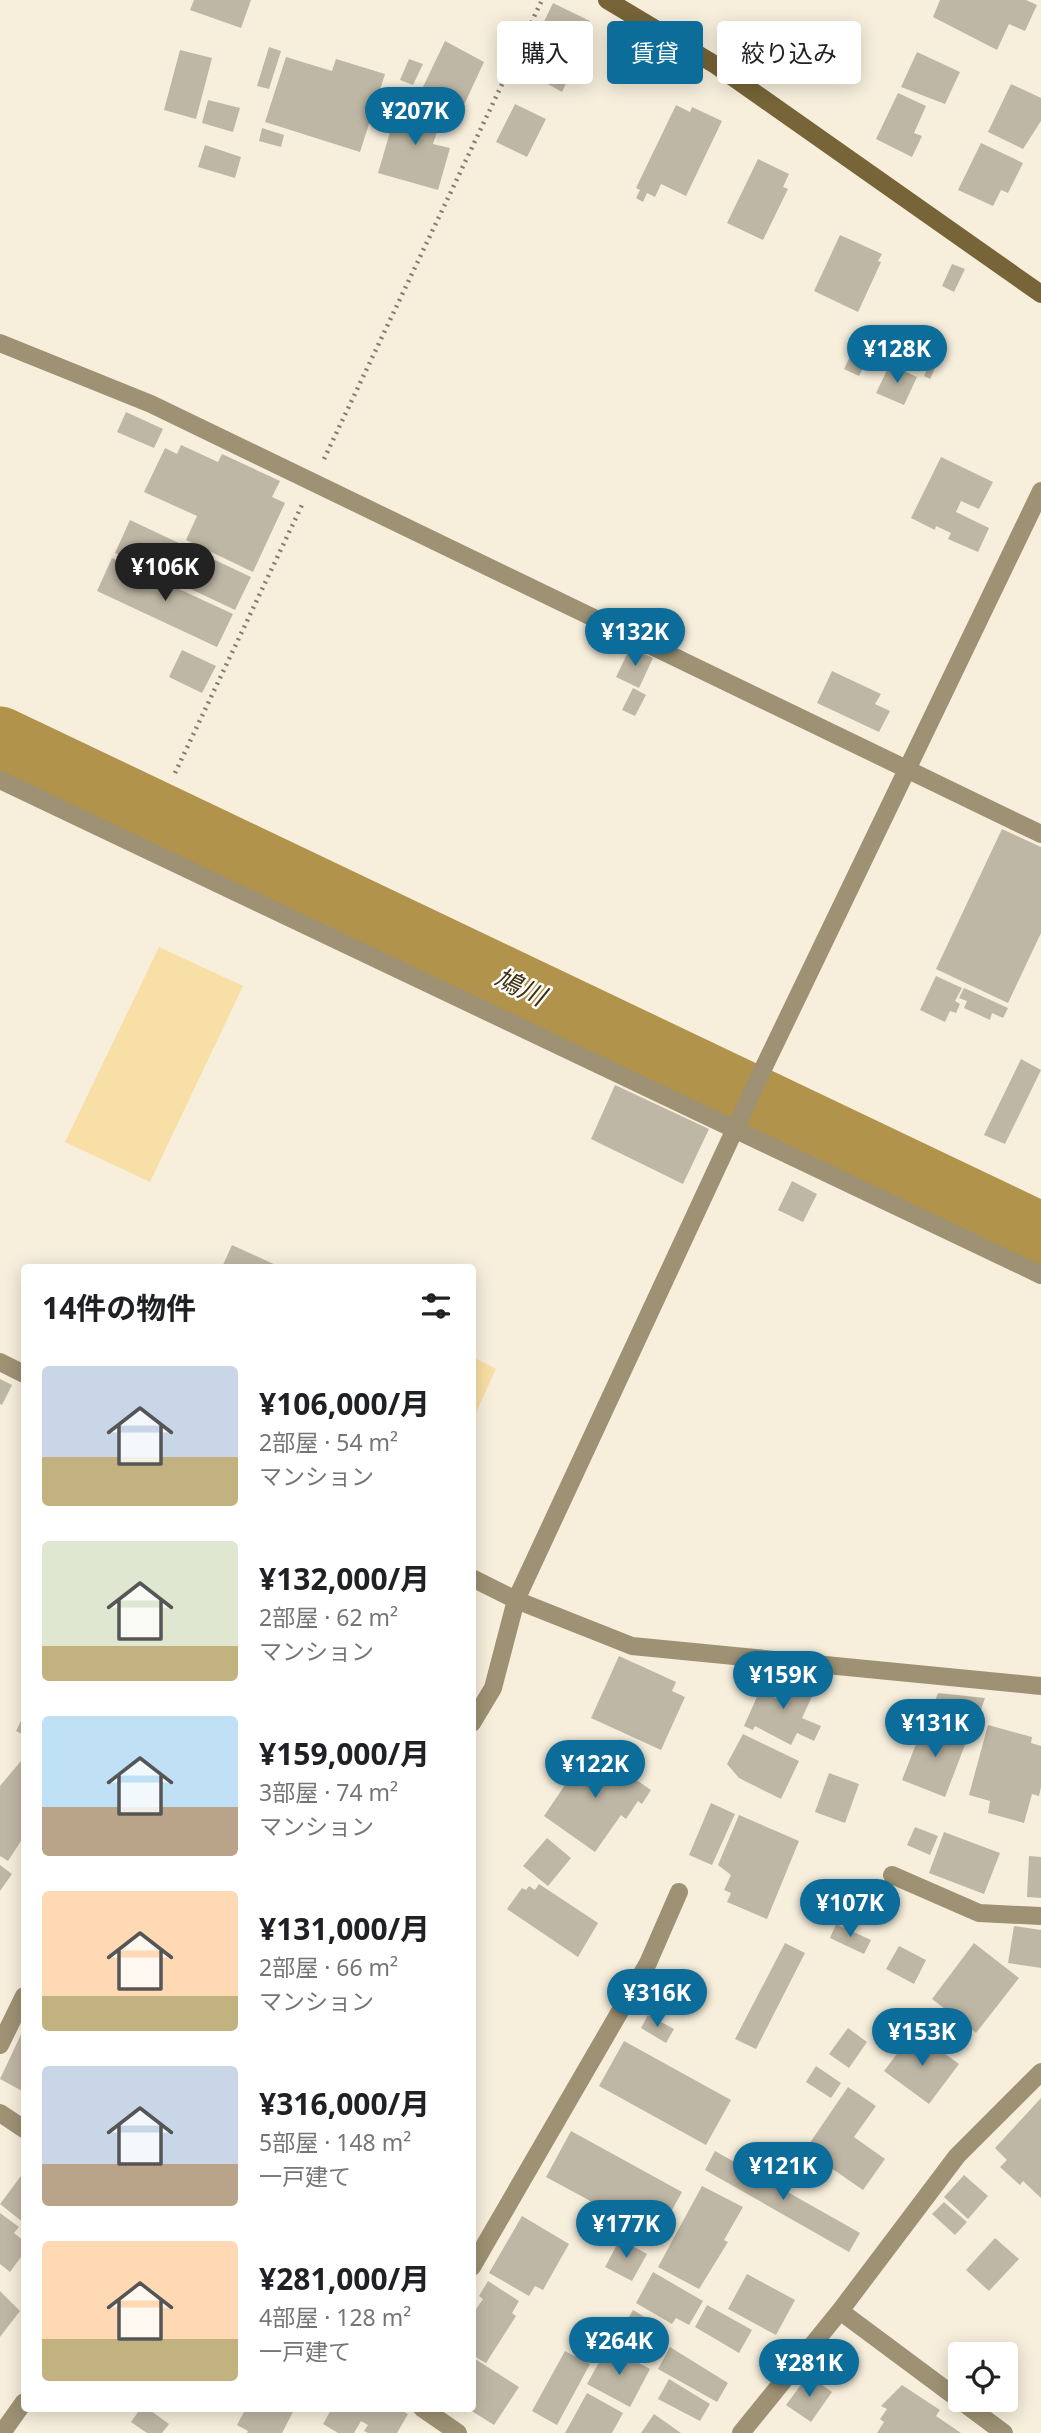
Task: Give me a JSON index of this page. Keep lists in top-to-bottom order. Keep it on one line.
{"water":["鳩川"],"page":{"chip":["購入","賃貸","絞り込み"],"price":["¥207K","¥128K","¥106K","¥132K","¥159K","¥131K","¥122K","¥107K","¥316K","¥153K","¥121K","¥177K","¥264K","¥281K"],"heading":"14件の物件","list":[{"name":"¥106,000/月","note":"2部屋 · 54 m² · マンション"},{"name":"¥132,000/月","note":"2部屋 · 62 m² · マンション"},{"name":"¥159,000/月","note":"3部屋 · 74 m² · マンション"},{"name":"¥131,000/月","note":"2部屋 · 66 m² · マンション"},{"name":"¥316,000/月","note":"5部屋 · 148 m² · 一戸建て"},{"name":"¥281,000/月","note":"4部屋 · 128 m² · 一戸建て"}]}}
